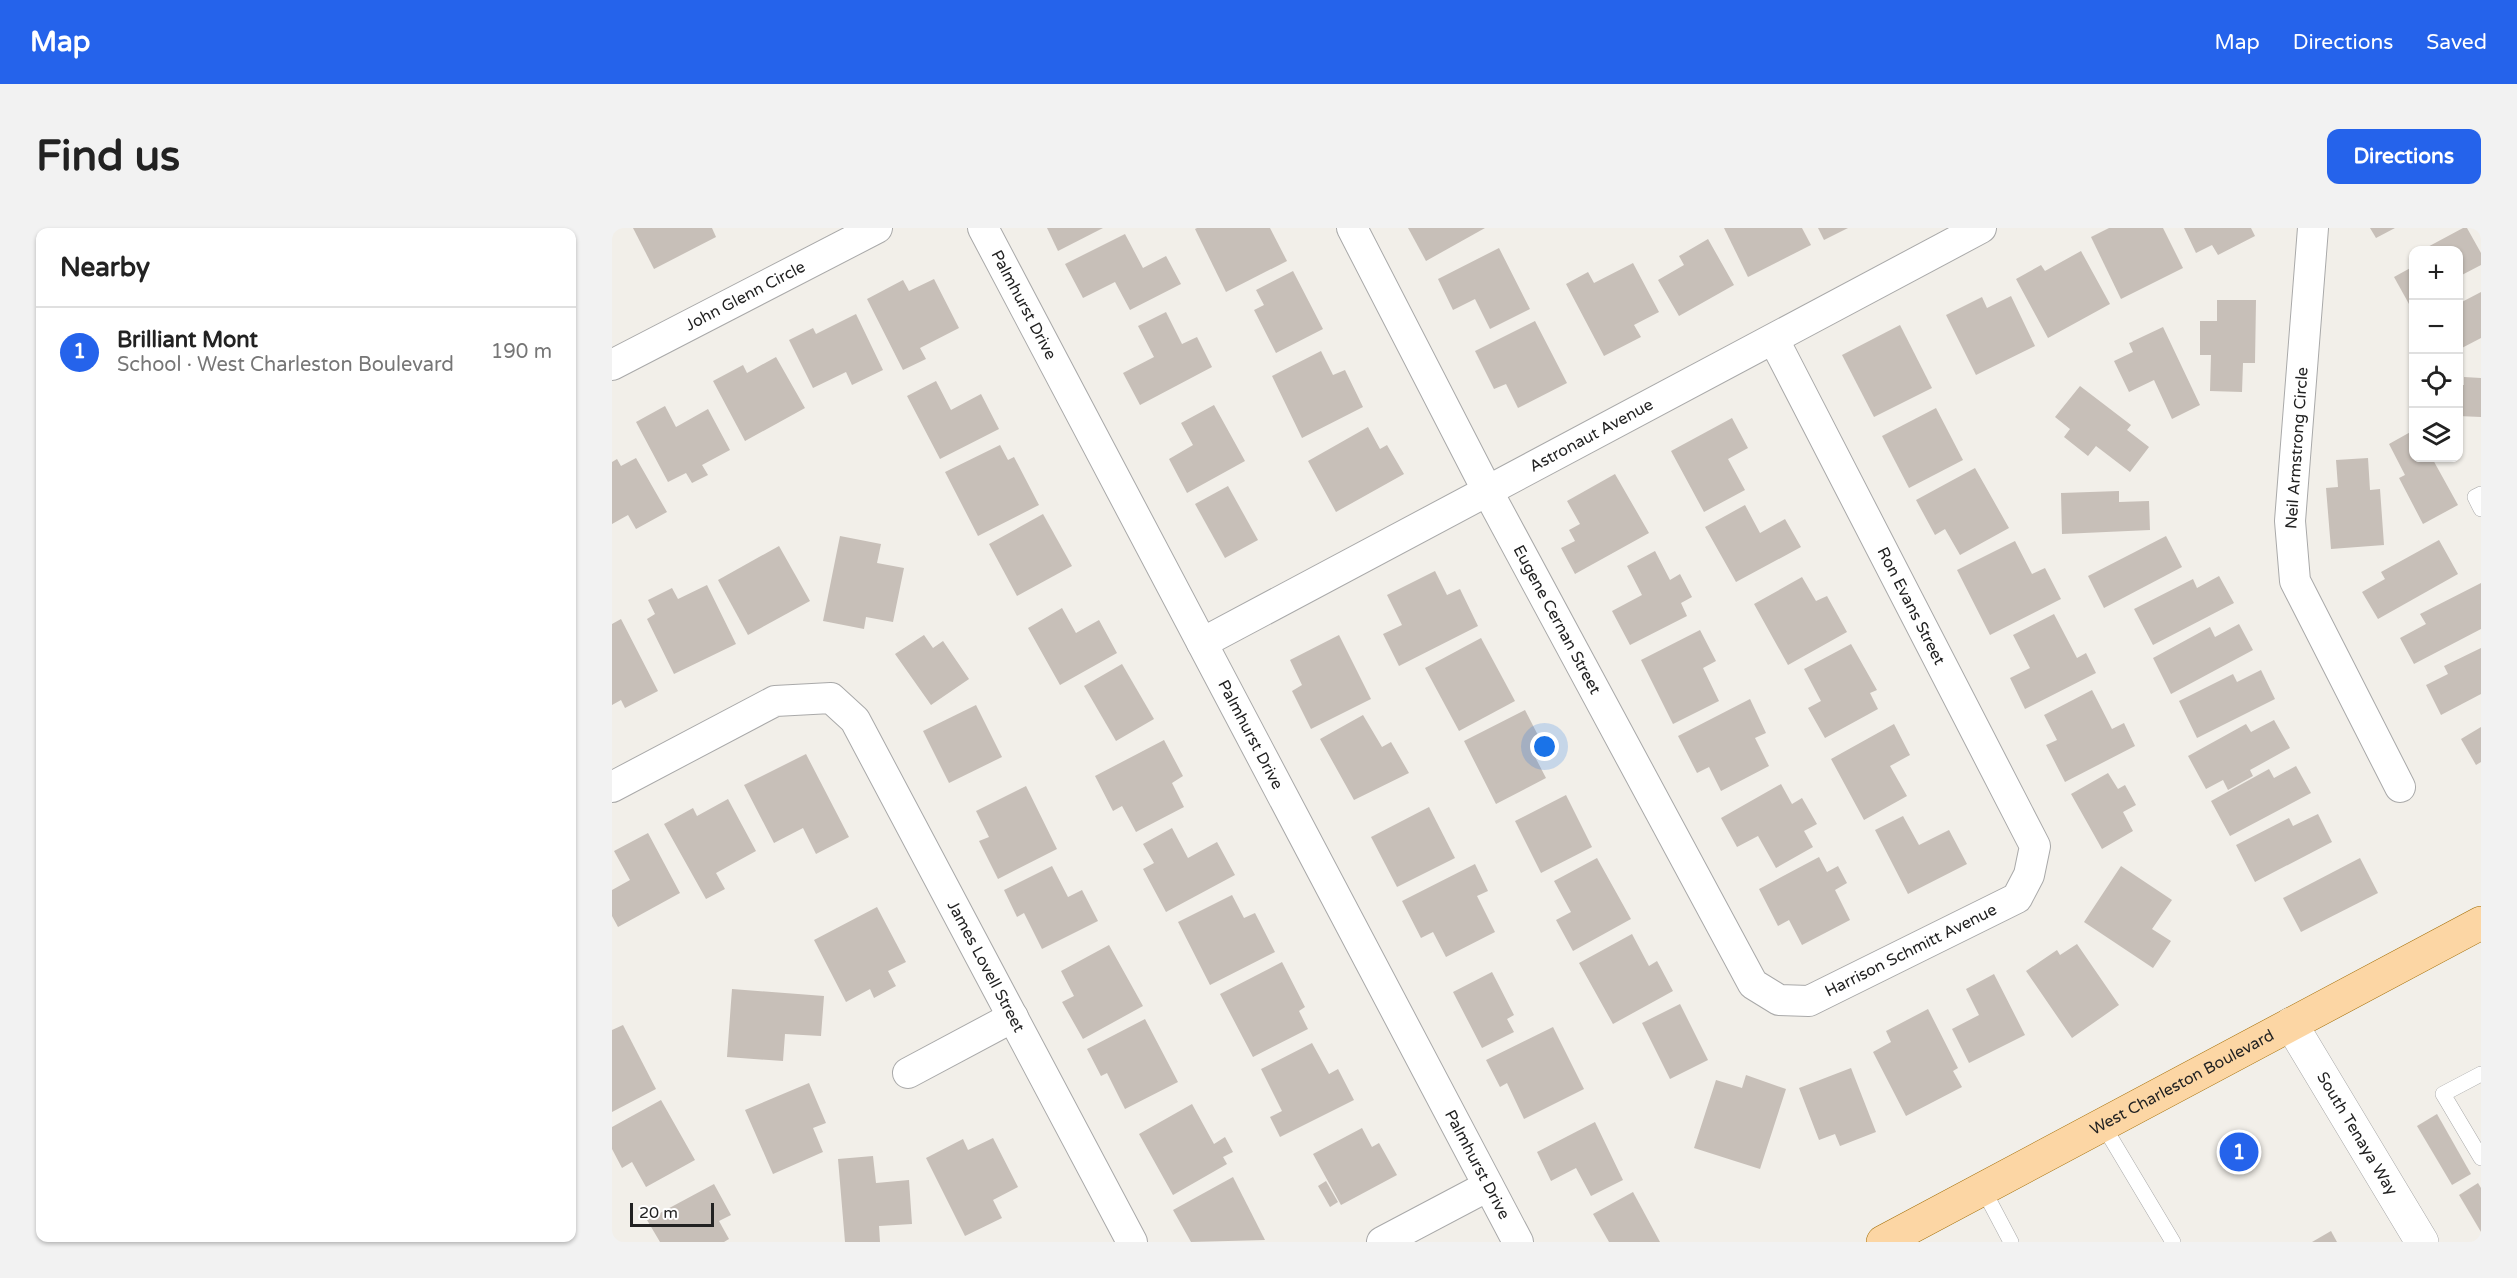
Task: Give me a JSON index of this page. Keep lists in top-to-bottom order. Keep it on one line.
{"streets":{"main road":["West Charleston Boulevard"],"street":["John Glenn Circle","Palmhurst Drive","Astronaut Avenue","Neil Armstrong Circle","Ron Evans Street","Eugene Cernan Street","Harrison Schmitt Avenue","James Lovell Street","South Tenaya Way"]},"crossings":[["Palmhurst Drive","Astronaut Avenue"],["Astronaut Avenue","Ron Evans Street"],["Astronaut Avenue","Eugene Cernan Street"],["Ron Evans Street","Harrison Schmitt Avenue"],["Eugene Cernan Street","Harrison Schmitt Avenue"],["West Charleston Boulevard","South Tenaya Way"]],"scale_bar":"20 m","page":{"header":"Map","nav":["Map","Directions","Saved"],"buttons":"Directions","title":"Find us","heading":"Nearby","map_buttons":["+","−"],"list":[{"mark":"1","name":"Brilliant Mont","note":"School · West Charleston Boulevard","value":"190 m"}],"pins":"1","scale":"20 m"}}
